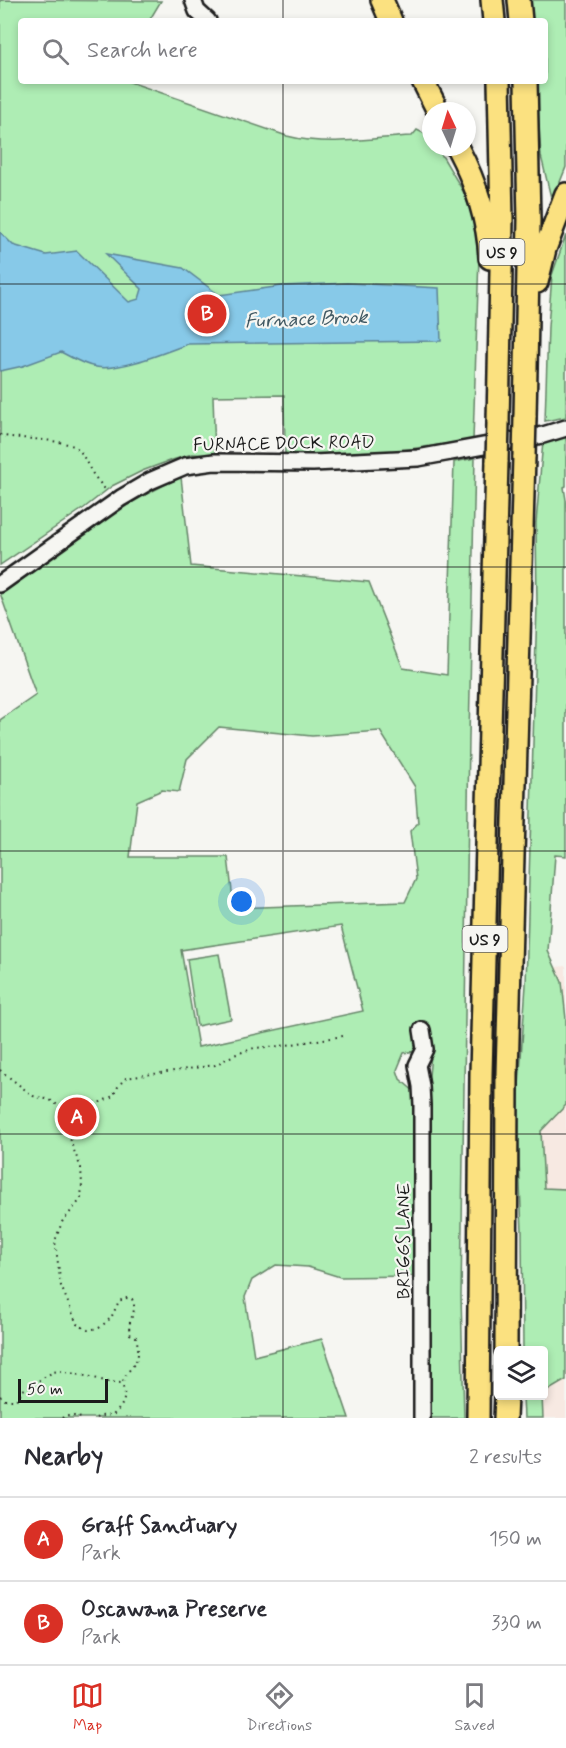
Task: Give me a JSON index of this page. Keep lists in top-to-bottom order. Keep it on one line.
{"streets":{"highway":["US 9"],"street":["FURNACE DOCK ROAD","BRIGGS LANE"]},"water":["Furnace Brook"],"scale_bar":"50 m","north":"top","page":{"search":"Search here","pins":["B","A"],"scale":"50 m","heading":["Nearby","2 results"],"list":[{"mark":"A","name":"Graff Sanctuary","note":"Park","value":"150 m"},{"mark":"B","name":"Oscawana Preserve","note":"Park","value":"330 m"}],"nav":["Map","Directions","Saved"]}}
